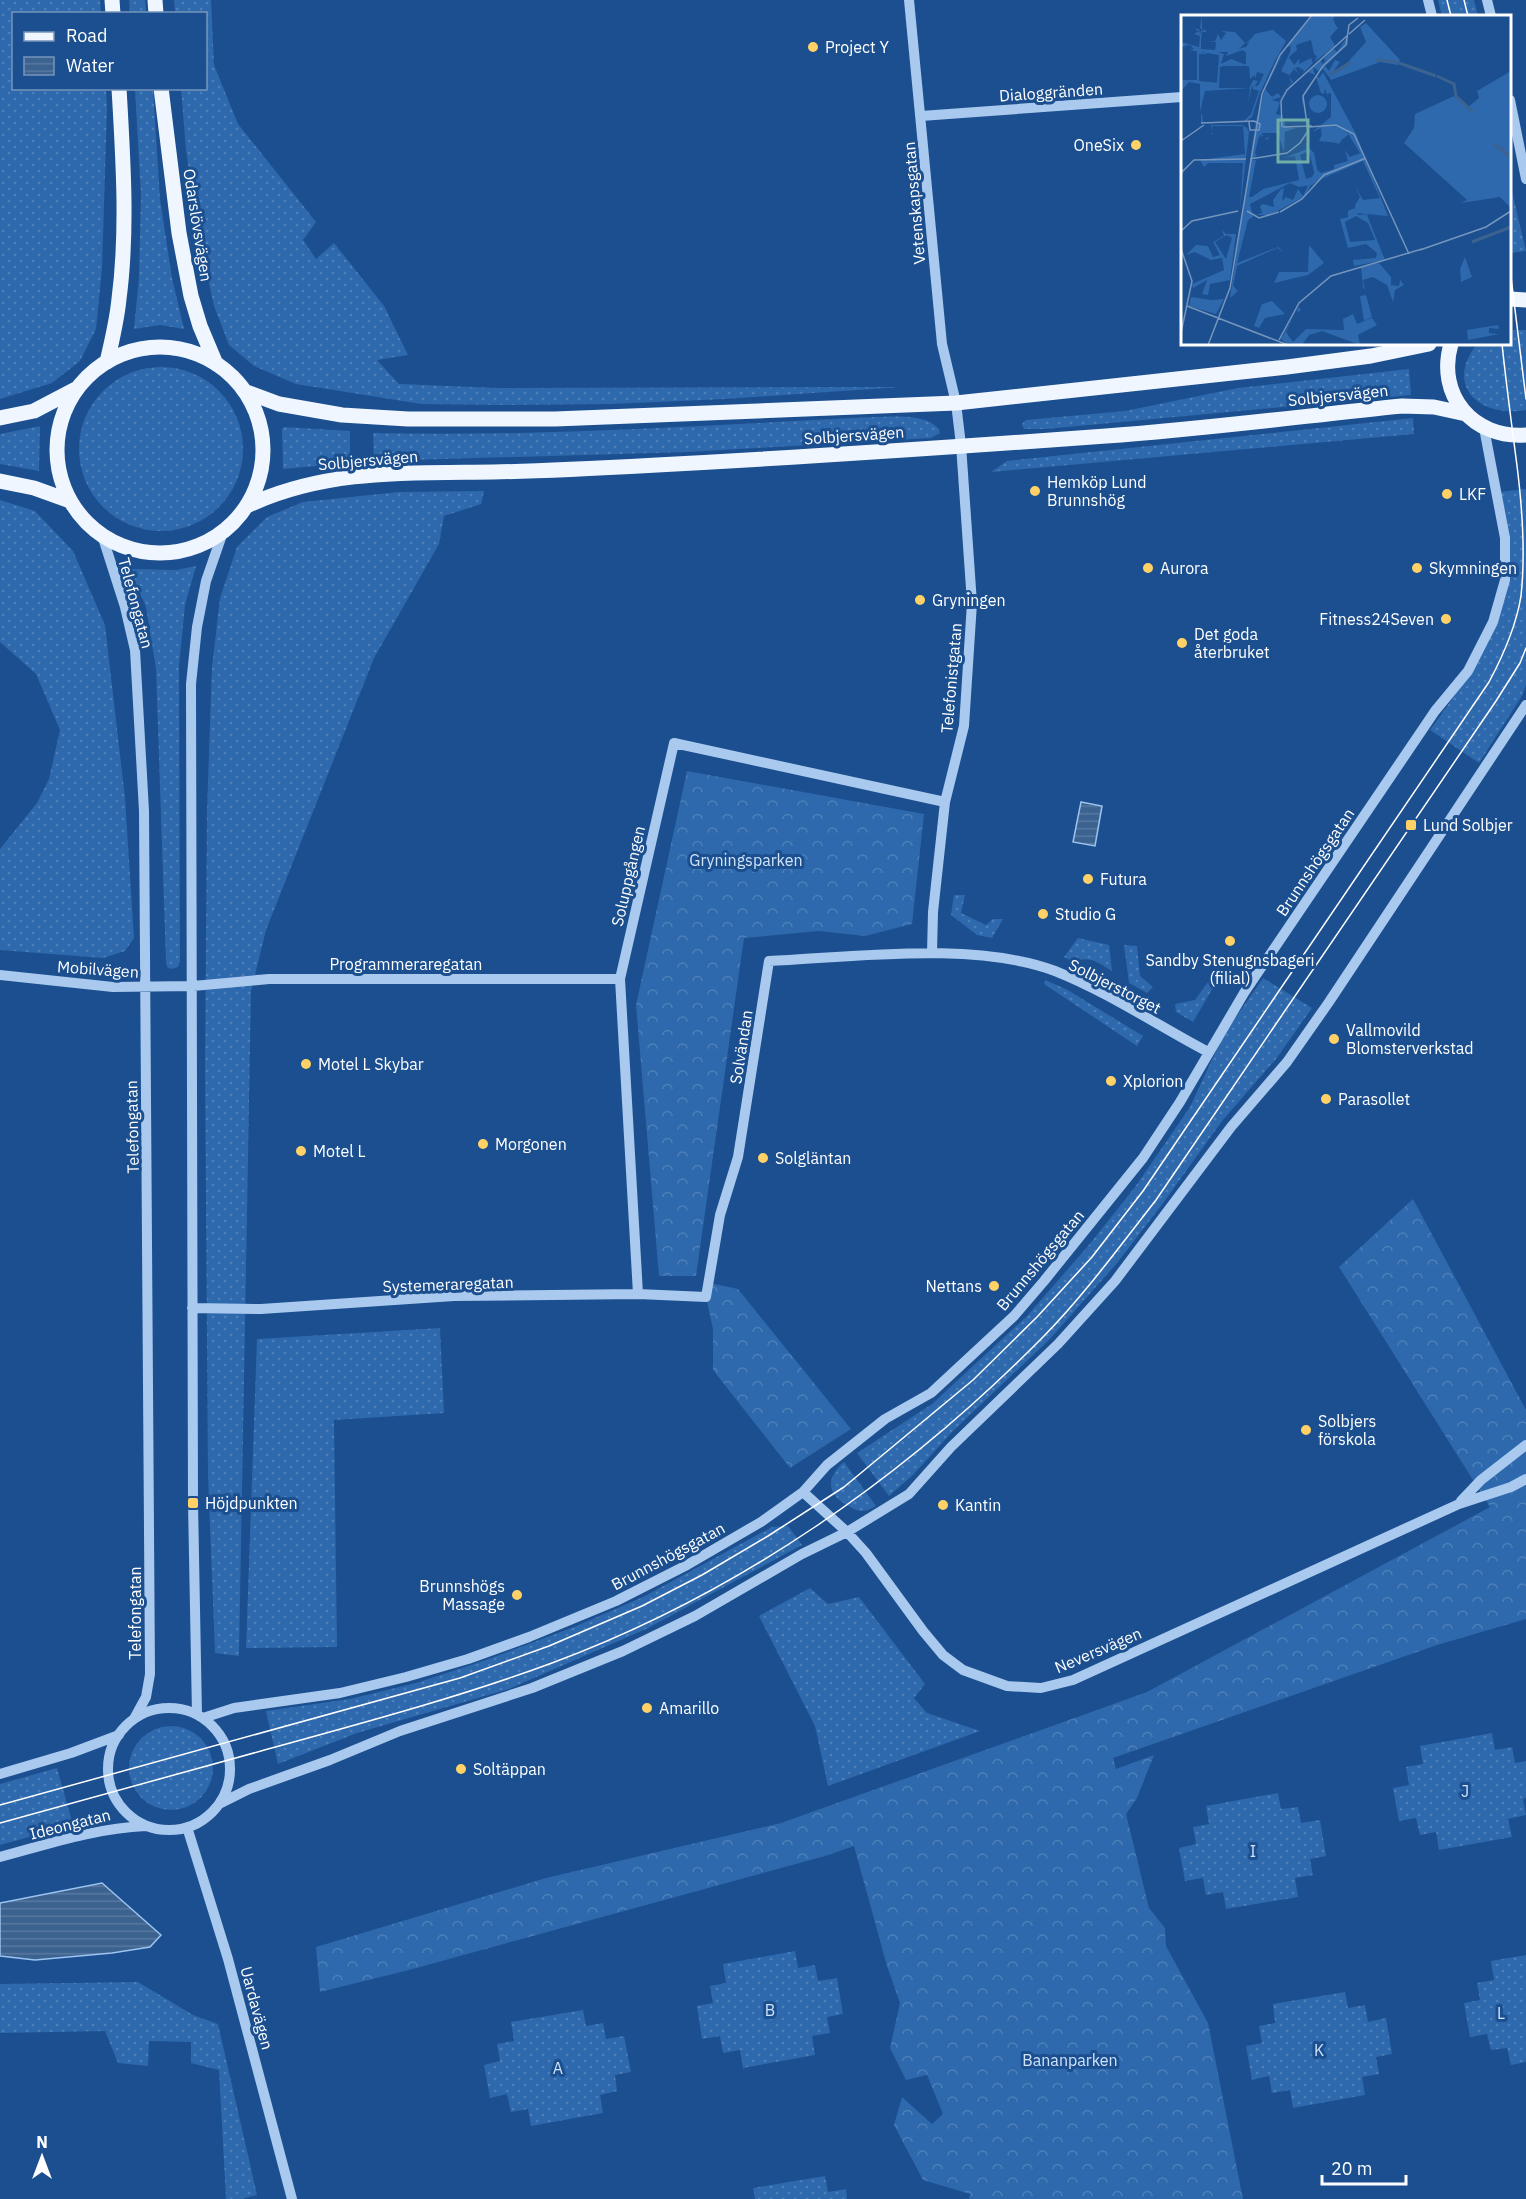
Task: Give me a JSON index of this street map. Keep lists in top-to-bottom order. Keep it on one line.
{"streets":{"main road":["Odarslövsvägen","Solbjersvägen"],"street":["Dialoggränden","Vetenskapsgatan","Telefongatan","Telefonistgatan","Brunnshögsgatan","Soluppgången","Programmeraregatan","Mobilvägen","Solbjerstorget","Solvändan","Systemeraregatan","Neversvägen","Ideongatan","Uardavägen"]},"crossings":[["Dialoggränden","Vetenskapsgatan"],["Vetenskapsgatan","Solbjersvägen"],["Vetenskapsgatan","Telefonistgatan"],["Odarslövsvägen","Solbjersvägen"],["Odarslövsvägen","Telefongatan"],["Solbjersvägen","Telefongatan"],["Solbjersvägen","Telefonistgatan"],["Solbjersvägen","Brunnshögsgatan"],["Telefongatan","Brunnshögsgatan"],["Telefongatan","Mobilvägen"],["Telefongatan","Ideongatan"],["Telefongatan","Uardavägen"],["Telefonistgatan","Soluppgången"],["Telefonistgatan","Solbjerstorget"],["Telefonistgatan","Solvändan"],["Brunnshögsgatan","Solbjerstorget"],["Brunnshögsgatan","Neversvägen"],["Brunnshögsgatan","Ideongatan"],["Brunnshögsgatan","Uardavägen"],["Soluppgången","Programmeraregatan"],["Soluppgången","Systemeraregatan"],["Programmeraregatan","Mobilvägen"],["Solbjerstorget","Solvändan"],["Solvändan","Systemeraregatan"],["Ideongatan","Uardavägen"]],"parks":["Gryningsparken","J","I","B","L","K","Bananparken","A"],"places":{"other":["Project Y","OneSix","Hemköp Lund Brunnshög","LKF","Aurora","Skymningen","Gryningen","Fitness24Seven","Det goda återbruket","Futura","Studio G","Sandby Stenugnsbageri (filial)","Vallmovild Blomsterverkstad","Motel L Skybar","Xplorion","Parasollet","Morgonen","Motel L","Solgläntan","Nettans","Solbjers förskola","Kantin","Brunnshögs Massage","Amarillo","Soltäppan"],"transit":["Lund Solbjer","Höjdpunkten"]},"legend":["Road","Water"],"scale_bar":"20 m","north":"top"}
